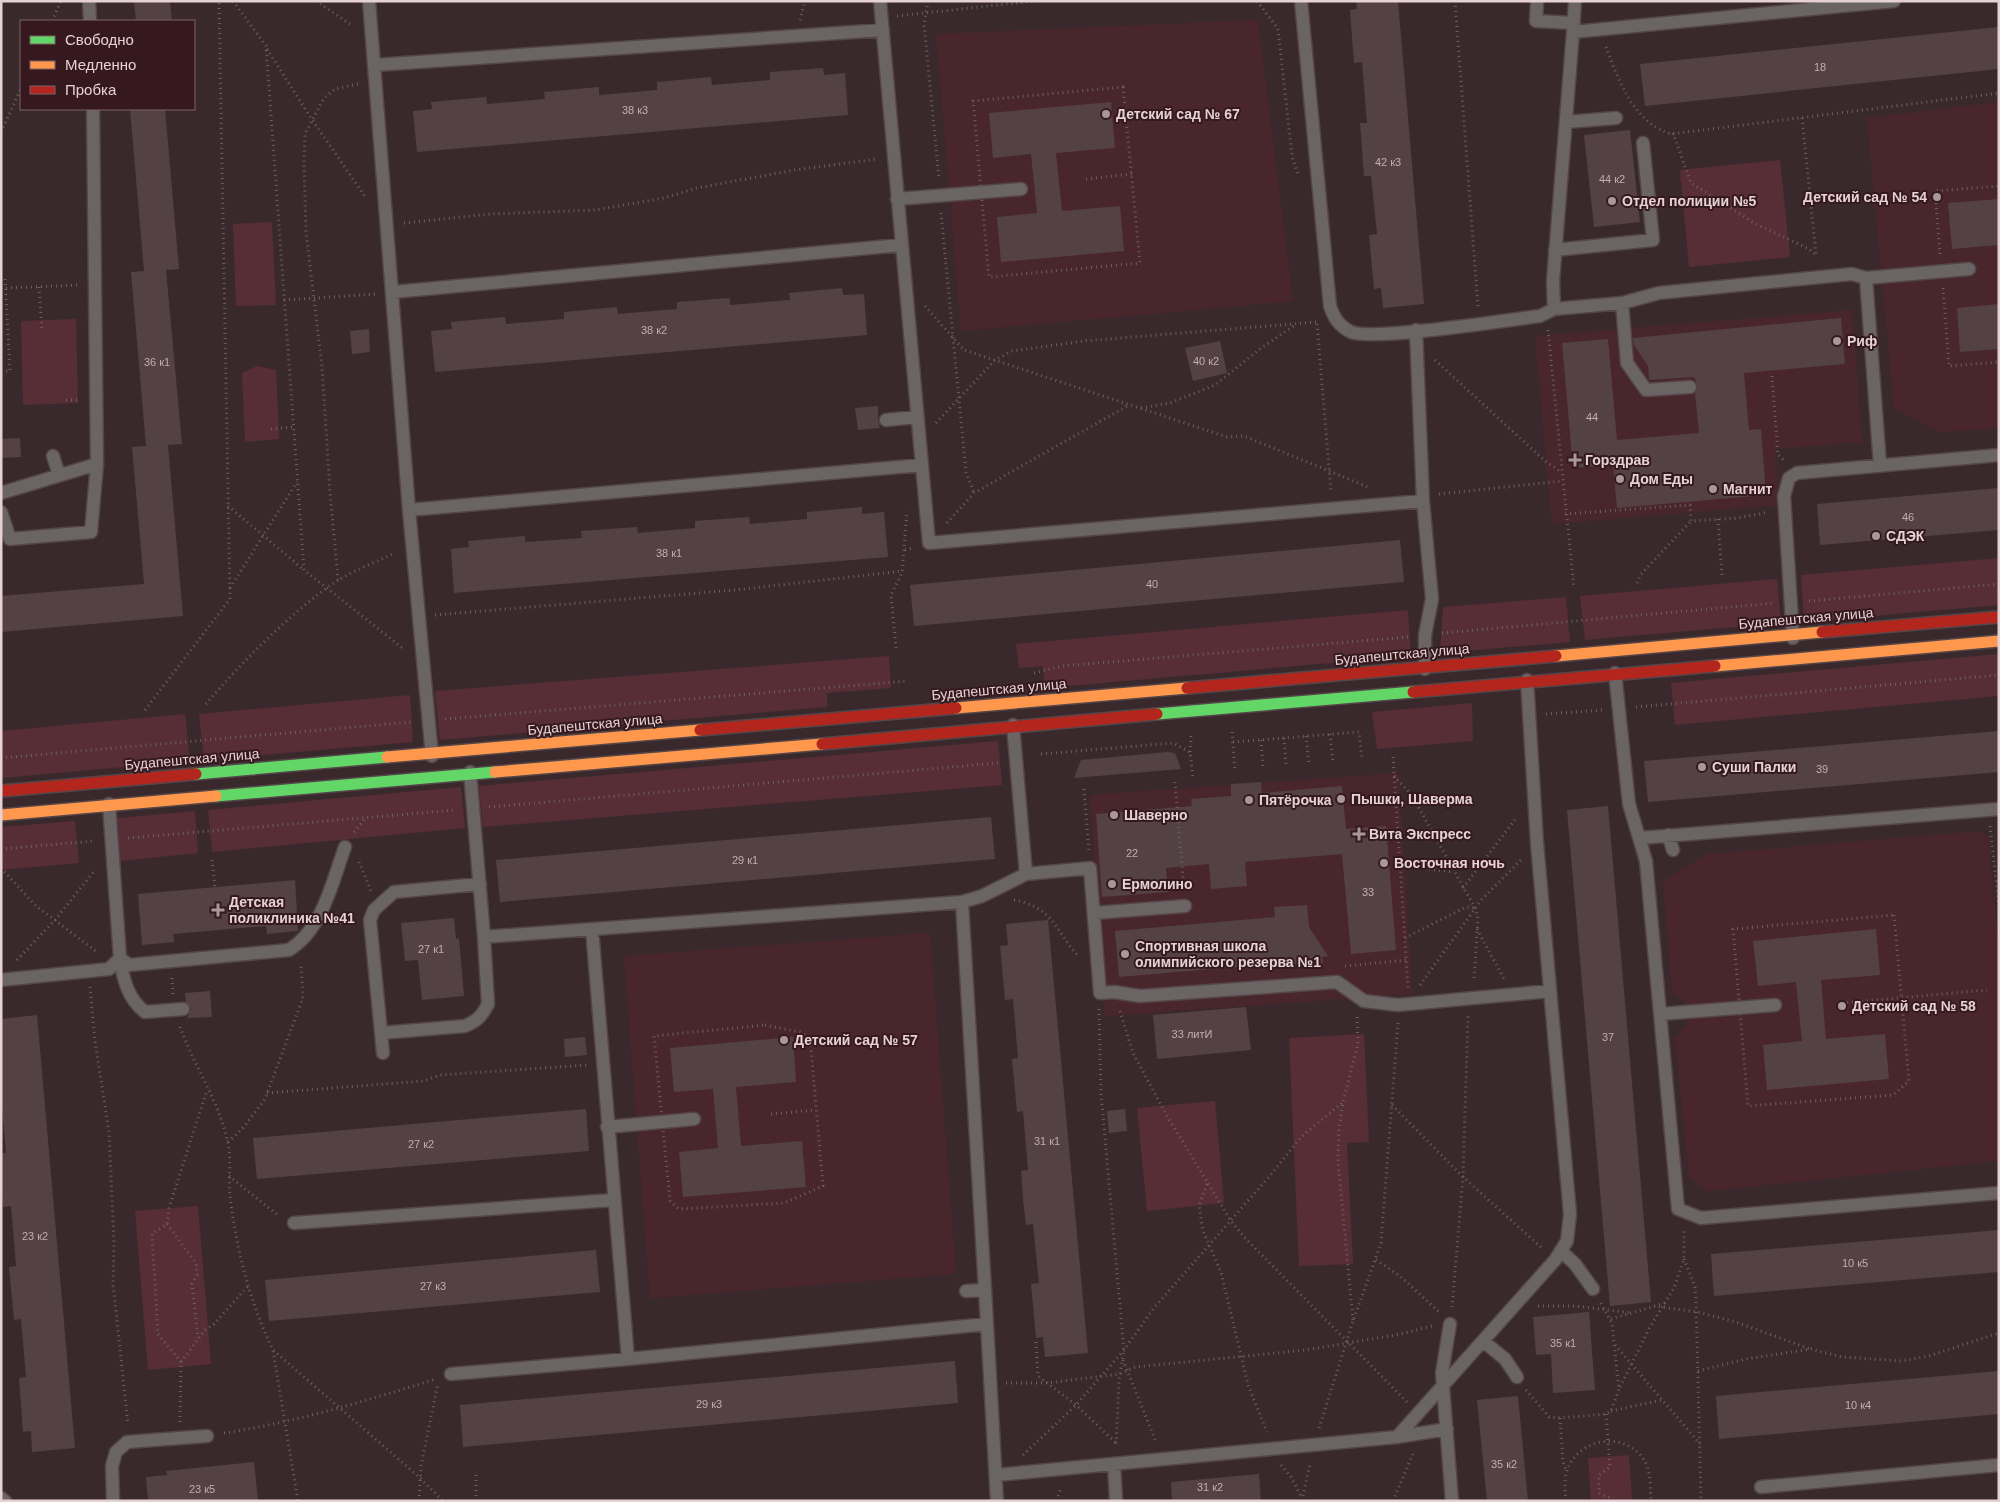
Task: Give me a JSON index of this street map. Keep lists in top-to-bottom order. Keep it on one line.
{"streets":{"street":["Будапештская улица"]},"places":{"other":["Детский сад № 67","Детский сад № 54","Отдел полиции №5","Риф","Дом Еды","Магнит","СДЭК","Суши Палки","Пышки, Шаверма","Пятёрочка","Шаверно","Восточная ночь","Ермолино","Спортивная школа олимпийского резерва №1","Детский сад № 58","Детский сад № 57"],"health":["Горздрав","Вита Экспресс","Детская поликлиника №41"]},"house_numbers":["18","38 к3","42 к3","44 к2","38 к2","40 к2","36 к1","44","46","38 к1","40","39","22","29 к1","33","27 к1","33 литИ","37","31 к1","27 к2","23 к2","10 к5","27 к3","35 к1","29 к3","10 к4","35 к2","31 к2","23 к5"],"legend":["Свободно","Медленно","Пробка"]}
